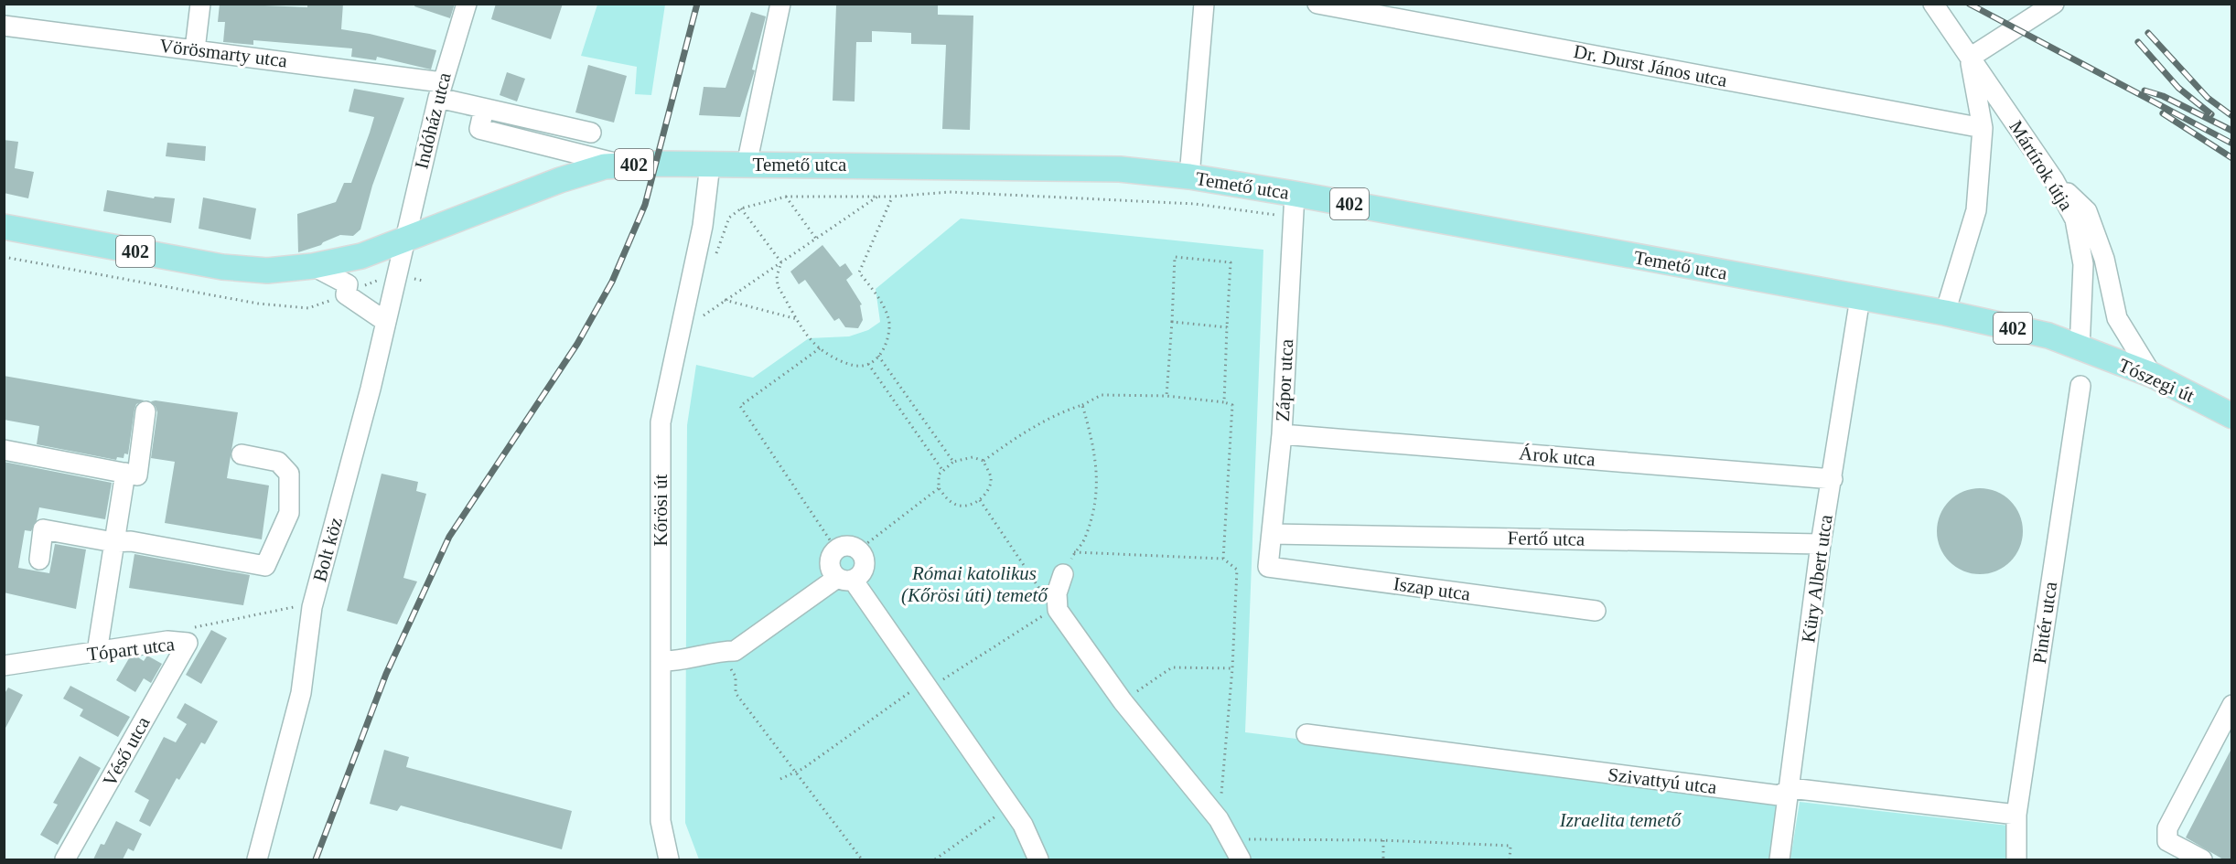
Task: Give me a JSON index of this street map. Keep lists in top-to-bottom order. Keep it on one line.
{"streets":{"main road":["402","Temető utca","Tószegi út"],"street":["Vörösmarty utca","Dr. Durst János utca","Indóház utca","Mártírok útja","Zápor utca","Árok utca","Kőrösi út","Fertő utca","Bolt köz","Küry Albert utca","Iszap utca","Pintér utca","Tópart utca","Véső utca","Szivattyú utca"]},"crossings":[["Vörösmarty utca","Indóház utca"],["Indóház utca","402"],["Indóház utca","Temető utca"],["Indóház utca","Bolt köz"],["402","Temető utca"],["402","Bolt köz"],["Temető utca","Mártírok útja"],["Temető utca","Zápor utca"],["Temető utca","Tószegi út"],["Temető utca","Kőrösi út"],["Temető utca","Bolt köz"],["Temető utca","Küry Albert utca"],["Mártírok útja","Tószegi út"],["Zápor utca","Árok utca"],["Zápor utca","Fertő utca"],["Zápor utca","Iszap utca"],["Árok utca","Küry Albert utca"],["Fertő utca","Küry Albert utca"],["Bolt köz","Tópart utca"],["Küry Albert utca","Szivattyú utca"],["Pintér utca","Szivattyú utca"],["Tópart utca","Véső utca"]],"parks":["Római katolikus (Kőrösi úti) temető","Izraelita temető"]}
